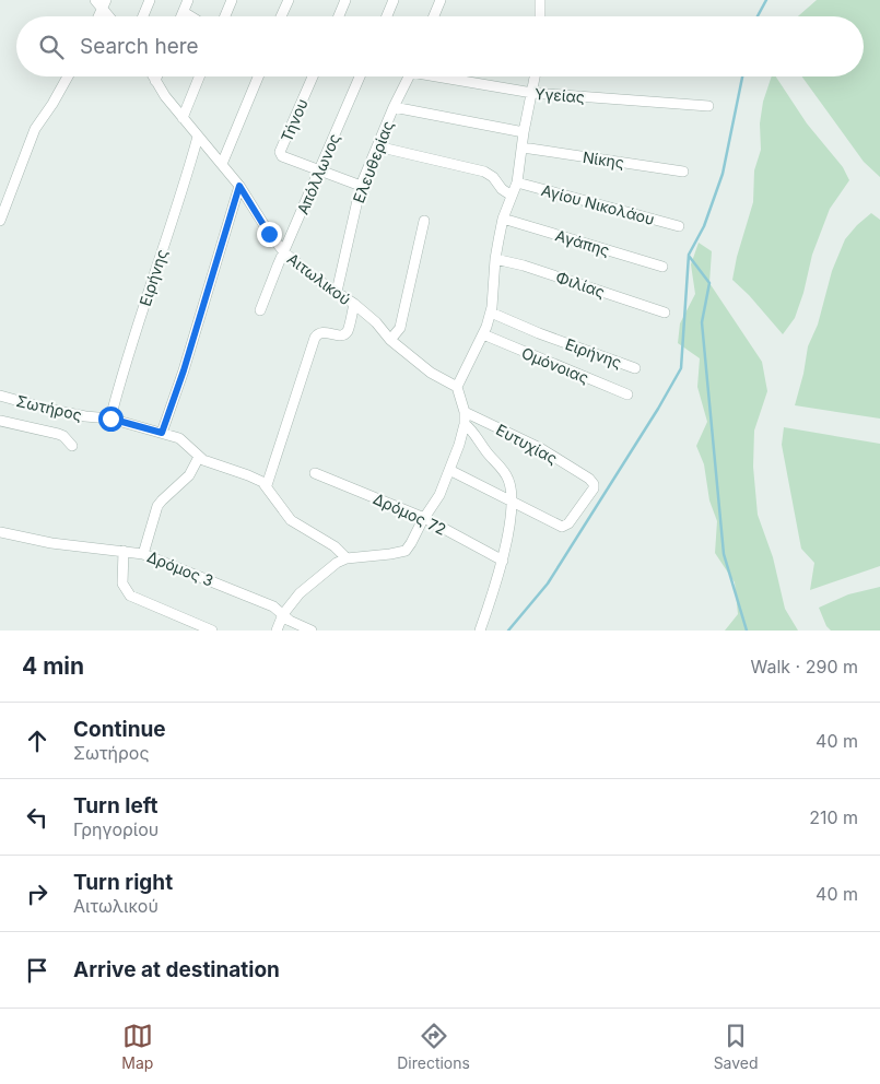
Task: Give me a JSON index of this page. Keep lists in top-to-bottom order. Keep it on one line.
{"streets":{"street":["Υγείας","Τήνου","Νίκης","Ελευθερίας","Απόλλωνος","Αγίου Νικολάου","Αγάπης","Ειρήνης","Αιτωλικού","Φιλίας","Ομόνοιας","Σωτήρος","Ευτυχίας","Δρόμος 72","Δρόμος 3"]},"crossings":[["Τήνου","Ελευθερίας"],["Τήνου","Απόλλωνος"],["Ελευθερίας","Αιτωλικού"],["Απόλλωνος","Αιτωλικού"],["Ειρήνης","Αιτωλικού"],["Ειρήνης","Σωτήρος"]],"page":{"search":"Search here","heading":["4 min","Walk · 290 m"],"list":[["Continue","Σωτήρος","40 m"],["Turn left","Γρηγορίου","210 m"],["Turn right","Αιτωλικού","40 m"],"Arrive at destination"],"nav":["Map","Directions","Saved"]}}
